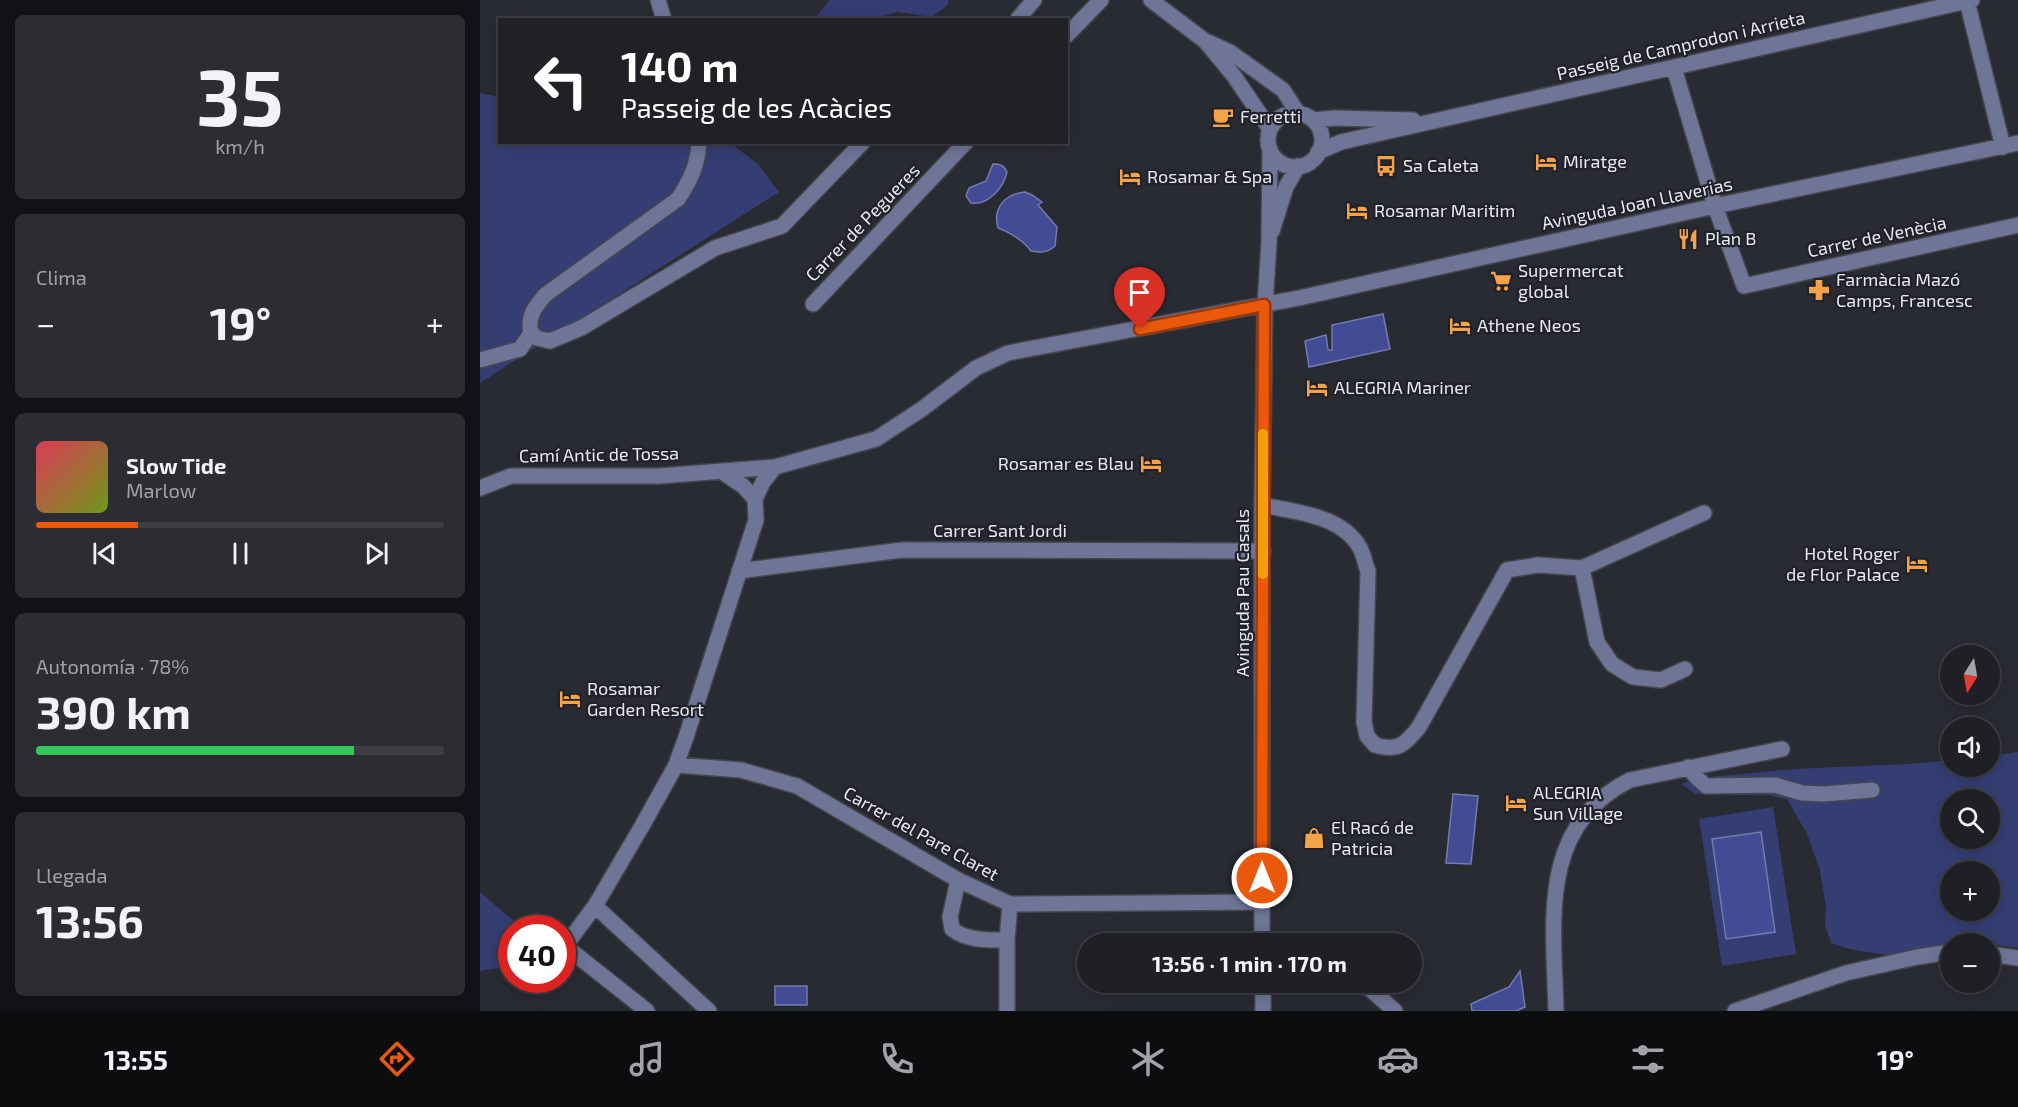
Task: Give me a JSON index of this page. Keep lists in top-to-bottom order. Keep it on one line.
{"streets":{"street":["Passeig de Camprodon i Arrieta","Avinguda Joan Llaverias","Carrer de Pegueres","Carrer de Venècia","Camí Antic de Tossa","Carrer Sant Jordi","Avinguda Pau Casals","Carrer del Pare Claret"]},"crossings":[["Passeig de Camprodon i Arrieta","Avinguda Pau Casals"],["Avinguda Joan Llaverias","Carrer de Venècia"],["Avinguda Joan Llaverias","Camí Antic de Tossa"],["Avinguda Joan Llaverias","Avinguda Pau Casals"],["Carrer Sant Jordi","Avinguda Pau Casals"],["Avinguda Pau Casals","Carrer del Pare Claret"]],"places":{"cafe":["Ferretti"],"hotel":["Miratge","Rosamar & Spa","Rosamar Maritim","Athene Neos","ALEGRIA Mariner","Rosamar es Blau","Hotel Roger de Flor Palace","Rosamar Garden Resort","ALEGRIA Sun Village"],"bus stop":["Sa Caleta"],"restaurant":["Plan B"],"supermarket":["Supermercat global"],"pharmacy":["Farmàcia Mazó Camps, Francesc"],"shop":["El Racó de Patricia"]},"north":"bottom","page":{"tile":[["35","km/h"],"Clima",["Autonomía · 78%","390 km"],["Llegada","13:56"]],"turn":["140 m","Passeig de les Acàcies"],"heat":["−","19°","+"],"song":["Slow Tide","Marlow"],"map_buttons":["+","−"],"limit":"40","trip":"13:56 · 1 min · 170 m","tabs":["13:55","19°"]}}
